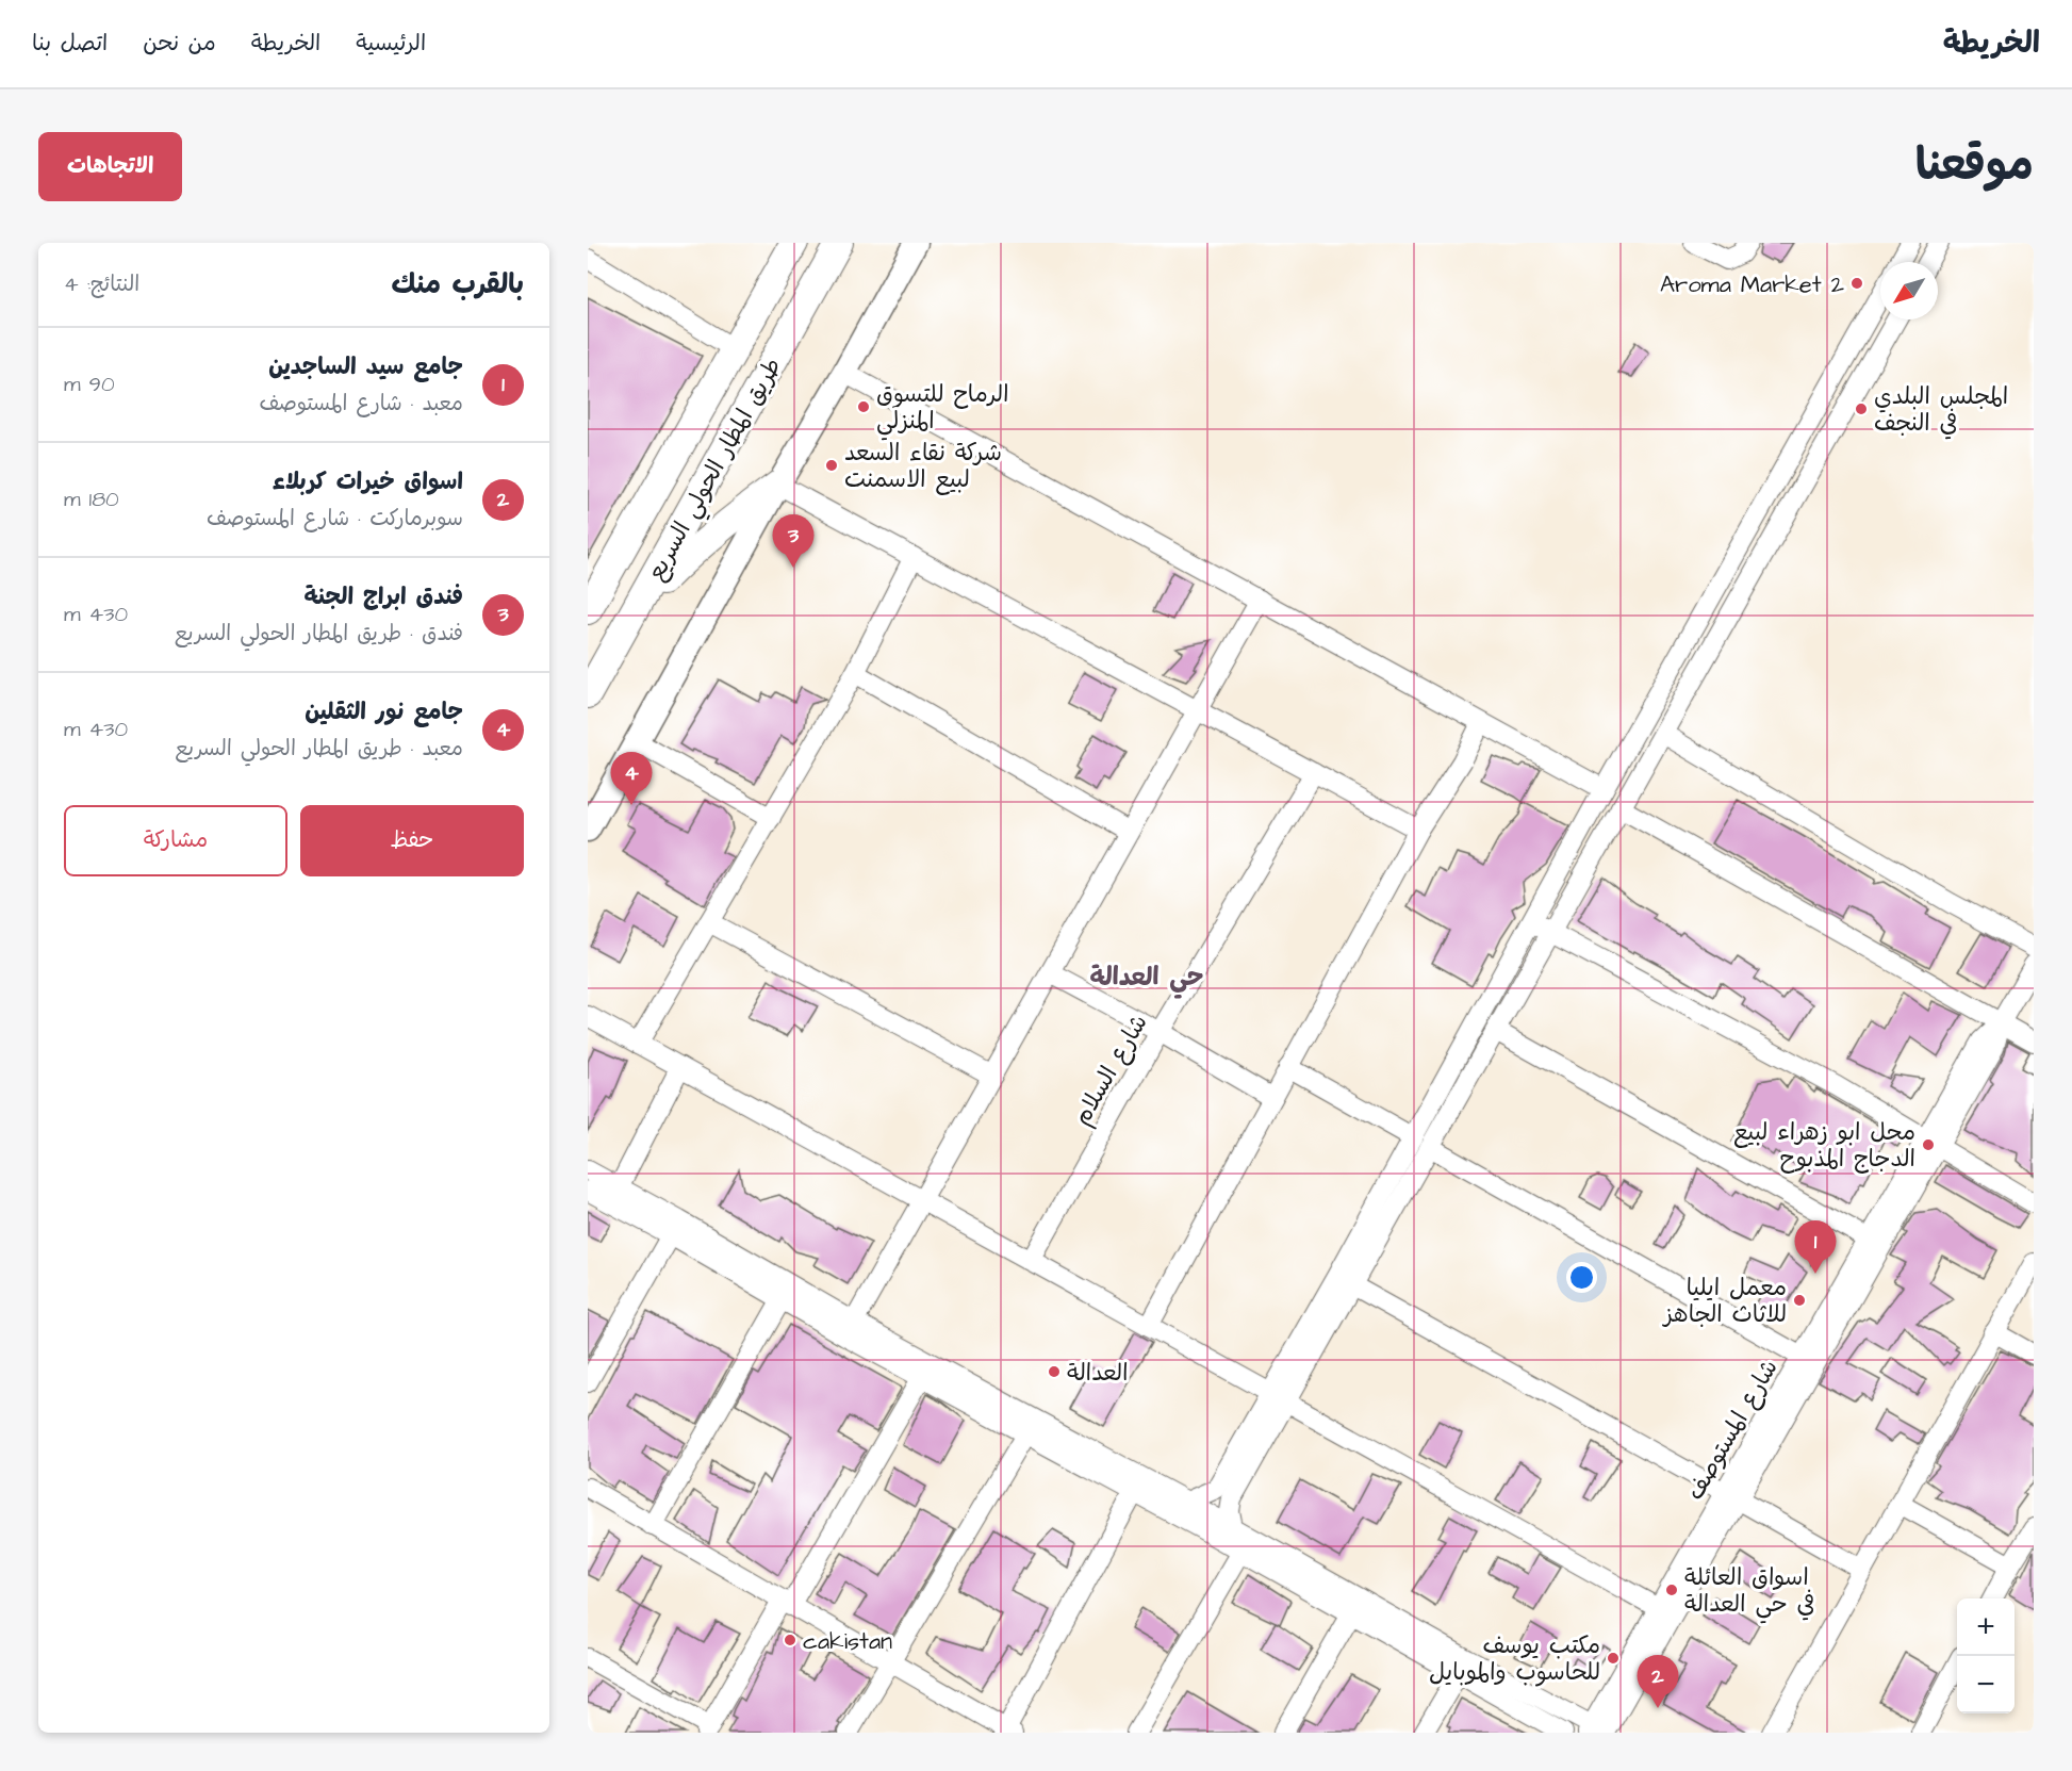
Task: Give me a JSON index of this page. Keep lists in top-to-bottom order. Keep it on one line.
{"streets":{"highway":["طريق المطار الحولي السريع"],"street":["شارع السلام","شارع المستوصف"]},"districts":["حي العدالة"],"places":["Aroma Market 2","الرماح للتسوق المنزلي","المجلس البلدي في النجف","شركة نقاء السعد لبيع الاسمنت","محل ابو زهراء لبيع الدجاج المذبوح","معمل ايليا للاثاث الجاهز","العدالة","اسواق العائلة في حي العدالة","cakistan","مكتب يوسف للحاسوب والموبايل"],"north":"bottom left","page":{"header":"الخريطة","nav":["الرئيسية","الخريطة","من نحن","اتصل بنا"],"title":"موقعنا","buttons":["الاتجاهات",["حفظ","مشاركة"]],"heading":["بالقرب منك","النتائج: 4"],"list":[{"mark":"1","name":"جامع سيد الساجدين","note":"معبد · شارع المستوصف","value":"90 m"},{"mark":"2","name":"اسواق خيرات كربلاء","note":"سوبرماركت · شارع المستوصف","value":"180 m"},{"mark":"3","name":"فندق ابراج الجنة","note":"فندق · طريق المطار الحولي السريع","value":"430 m"},{"mark":"4","name":"جامع نور الثقلين","note":"معبد · طريق المطار الحولي السريع","value":"430 m"}],"pins":["3","4","1","2"],"map_buttons":["+","−"]}}
